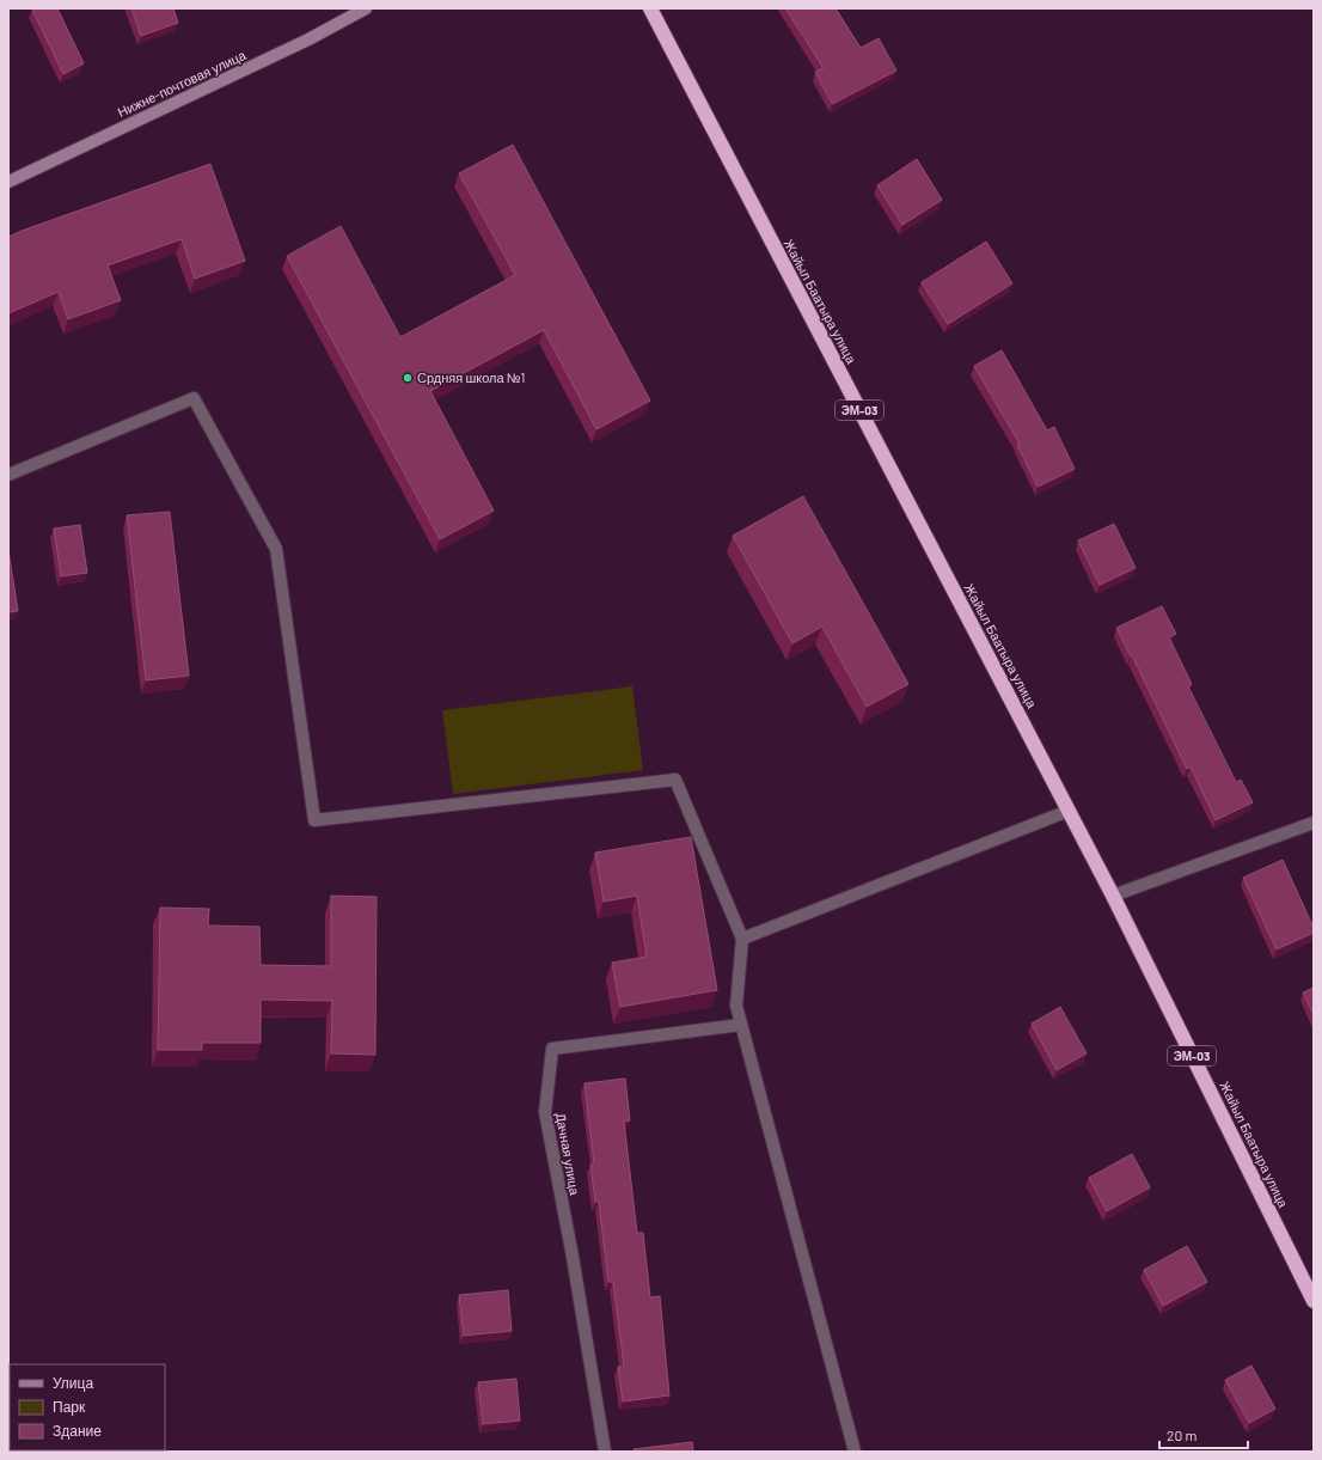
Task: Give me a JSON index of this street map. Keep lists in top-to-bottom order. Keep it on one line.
{"streets":{"highway":["Жайыл Баатыра улица","ЭМ-03"],"street":["Нижне-почтовая улица","Дачная улица"]},"places":["Срдняя школа №1"],"legend":["Улица","Парк","Здание"],"scale_bar":"20 m"}
